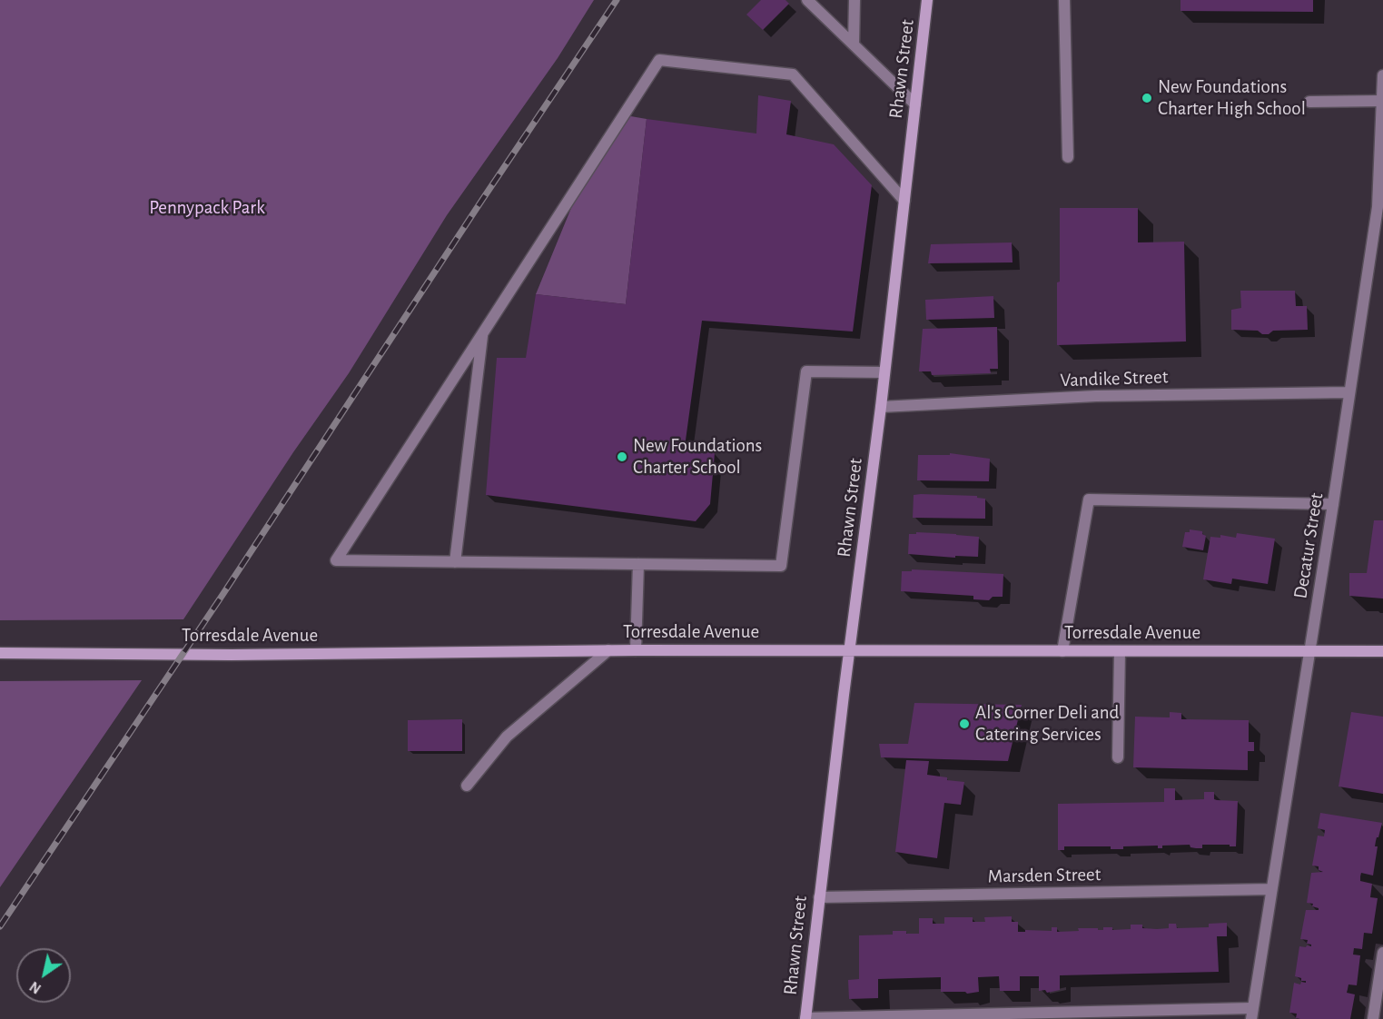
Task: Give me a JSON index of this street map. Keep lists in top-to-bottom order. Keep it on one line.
{"streets":{"street":["Rhawn Street","Vandike Street","Decatur Street","Torresdale Avenue","Marsden Street"]},"crossings":[["Rhawn Street","Vandike Street"],["Rhawn Street","Torresdale Avenue"],["Rhawn Street","Marsden Street"],["Vandike Street","Decatur Street"],["Decatur Street","Torresdale Avenue"],["Decatur Street","Marsden Street"]],"parks":["Pennypack Park"],"places":["New Foundations Charter High School","New Foundations Charter School","Al's Corner Deli and Catering Services"],"north":"bottom left"}
